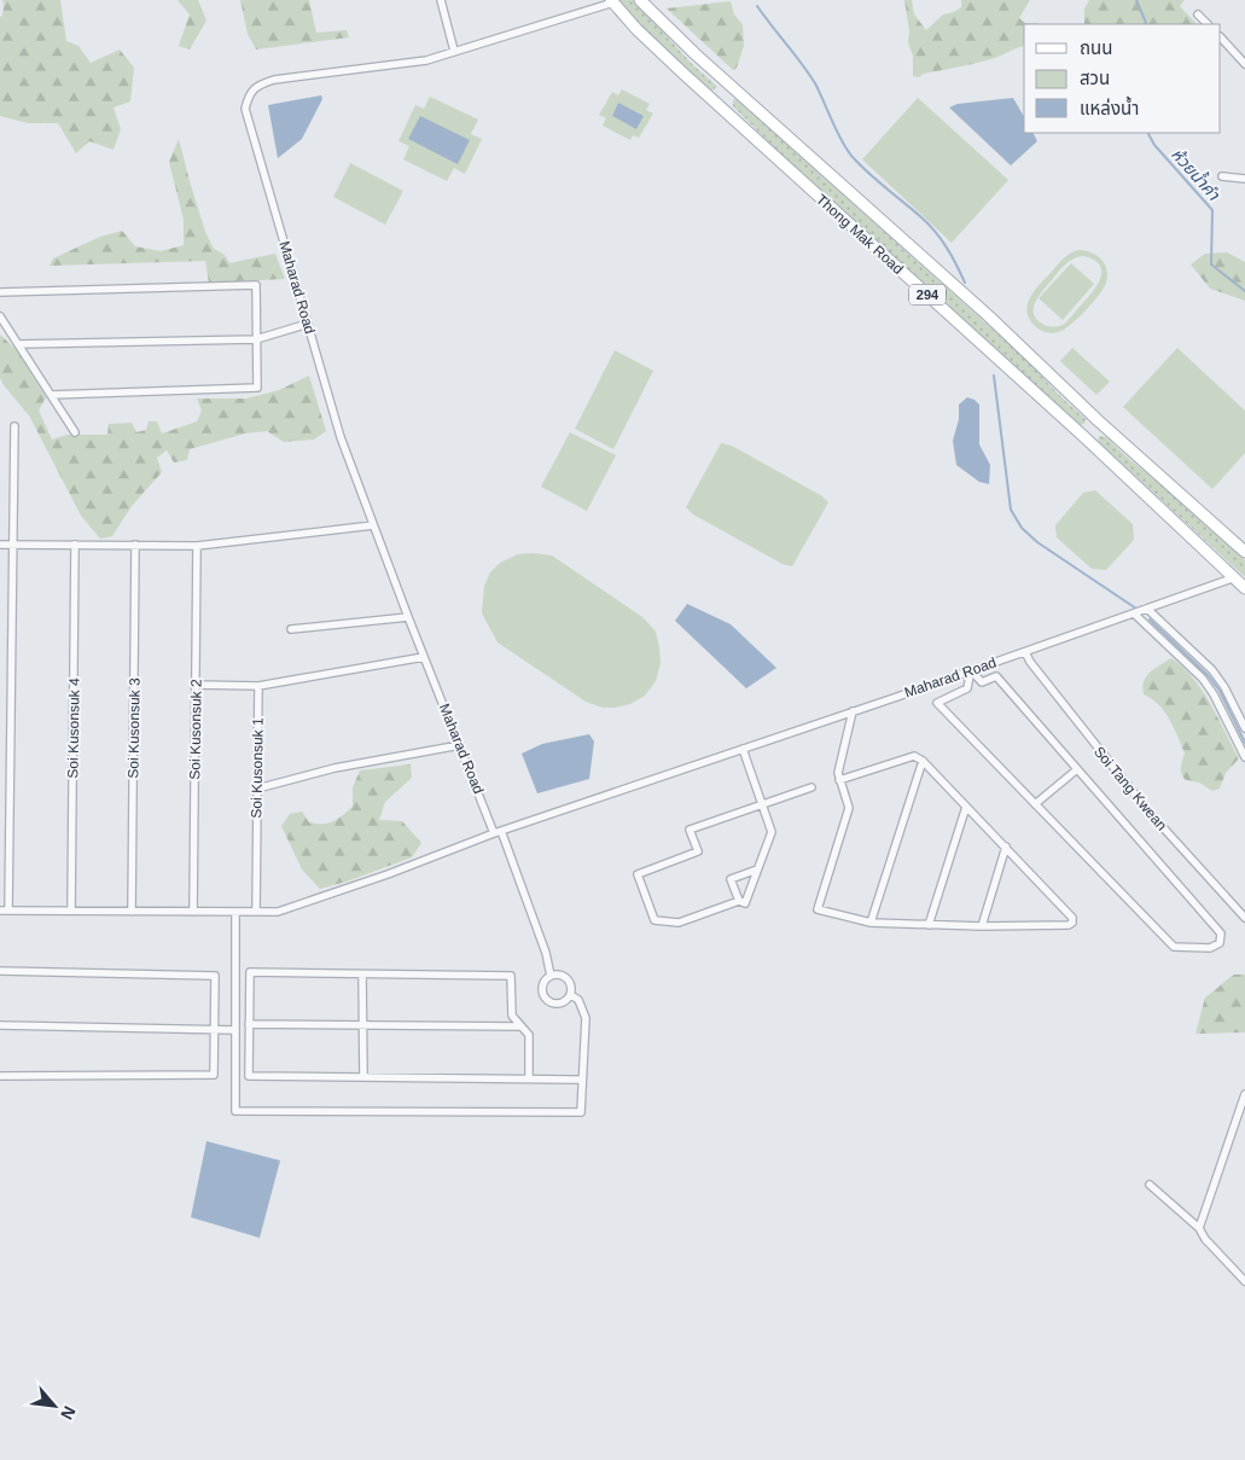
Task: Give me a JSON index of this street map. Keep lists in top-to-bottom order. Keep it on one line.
{"streets":{"main road":["Thong Mak Road","294"],"street":["Maharad Road","Soi Kusonsuk 4","Soi Kusonsuk 3","Soi Kusonsuk 2","Soi Kusonsuk 1","Soi Tang Kwean"]},"crossings":[["Thong Mak Road","Maharad Road"],["Maharad Road","Soi Kusonsuk 4"],["Maharad Road","Soi Kusonsuk 3"],["Maharad Road","Soi Kusonsuk 2"],["Maharad Road","Soi Kusonsuk 1"],["Maharad Road","Soi Tang Kwean"]],"water":["ห้วยน้ำคำ"],"legend":["ถนน","สวน","แหล่งน้ำ"],"north":"bottom right"}
